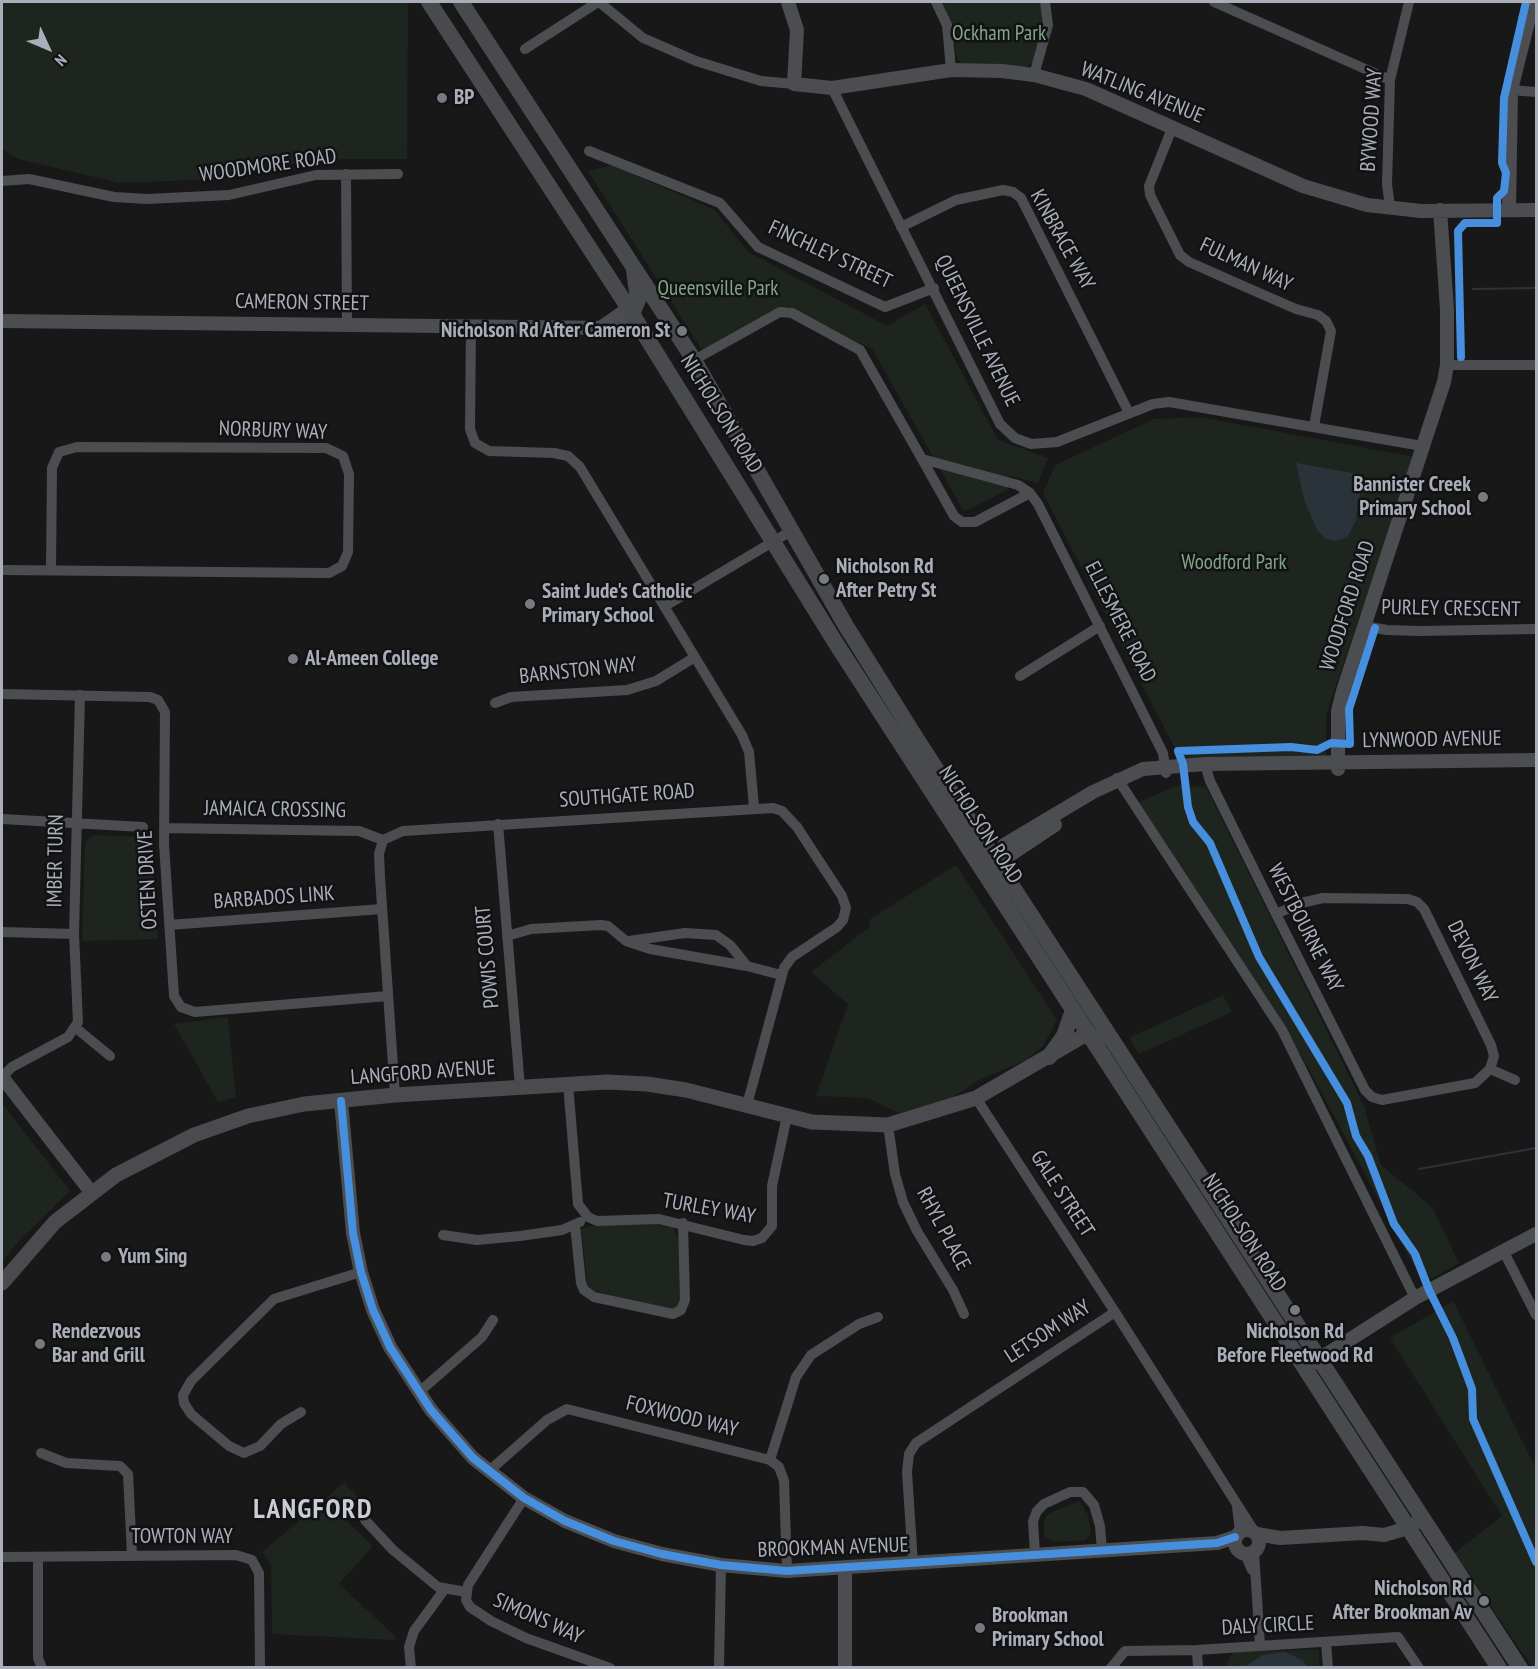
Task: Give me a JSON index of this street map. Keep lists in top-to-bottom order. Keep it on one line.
{"streets":{"main road":["NICHOLSON ROAD","LANGFORD AVENUE"],"street":["WATLING AVENUE","BYWOOD WAY","WOODMORE ROAD","KINBRACE WAY","FINCHLEY STREET","FULMAN WAY","CAMERON STREET","QUEENSVILLE AVENUE","NORBURY WAY","WOODFORD ROAD","PURLEY CRESCENT","ELLESMERE ROAD","BARNSTON WAY","LYNWOOD AVENUE","SOUTHGATE ROAD","JAMAICA CROSSING","IMBER TURN","OSTEN DRIVE","BARBADOS LINK","WESTBOURNE WAY","POWIS COURT","DEVON WAY","GALE STREET","TURLEY WAY","RHYL PLACE","LETSOM WAY","FOXWOOD WAY","TOWTON WAY","BROOKMAN AVENUE","SIMONS WAY","DALY CIRCLE"]},"crossings":[["WATLING AVENUE","BYWOOD WAY"],["WATLING AVENUE","FULMAN WAY"],["WATLING AVENUE","QUEENSVILLE AVENUE"],["WATLING AVENUE","WOODFORD ROAD"],["KINBRACE WAY","QUEENSVILLE AVENUE"],["FINCHLEY STREET","QUEENSVILLE AVENUE"],["FULMAN WAY","QUEENSVILLE AVENUE"],["CAMERON STREET","NICHOLSON ROAD"],["QUEENSVILLE AVENUE","WOODFORD ROAD"],["NICHOLSON ROAD","LYNWOOD AVENUE"],["NICHOLSON ROAD","LANGFORD AVENUE"],["NICHOLSON ROAD","BROOKMAN AVENUE"],["WOODFORD ROAD","PURLEY CRESCENT"],["WOODFORD ROAD","LYNWOOD AVENUE"],["ELLESMERE ROAD","LYNWOOD AVENUE"],["LYNWOOD AVENUE","WESTBOURNE WAY"],["SOUTHGATE ROAD","JAMAICA CROSSING"],["SOUTHGATE ROAD","POWIS COURT"],["SOUTHGATE ROAD","LANGFORD AVENUE"],["JAMAICA CROSSING","OSTEN DRIVE"],["IMBER TURN","OSTEN DRIVE"],["OSTEN DRIVE","BARBADOS LINK"],["WESTBOURNE WAY","DEVON WAY"],["POWIS COURT","LANGFORD AVENUE"],["LANGFORD AVENUE","GALE STREET"],["LANGFORD AVENUE","TURLEY WAY"],["LANGFORD AVENUE","RHYL PLACE"],["LANGFORD AVENUE","BROOKMAN AVENUE"],["GALE STREET","LETSOM WAY"],["LETSOM WAY","BROOKMAN AVENUE"],["LETSOM WAY","DALY CIRCLE"],["FOXWOOD WAY","BROOKMAN AVENUE"],["BROOKMAN AVENUE","SIMONS WAY"]],"districts":["LANGFORD"],"parks":["Ockham Park","Queensville Park","Woodford Park"],"places":["BP","Nicholson Rd After Cameron St","Bannister Creek Primary School","Nicholson Rd After Petry St","Saint Jude's Catholic Primary School","Al-Ameen College","Yum Sing","Nicholson Rd Before Fleetwood Rd","Rendezvous Bar and Grill","Nicholson Rd After Brookman Av","Brookman Primary School"],"north":"bottom right"}
